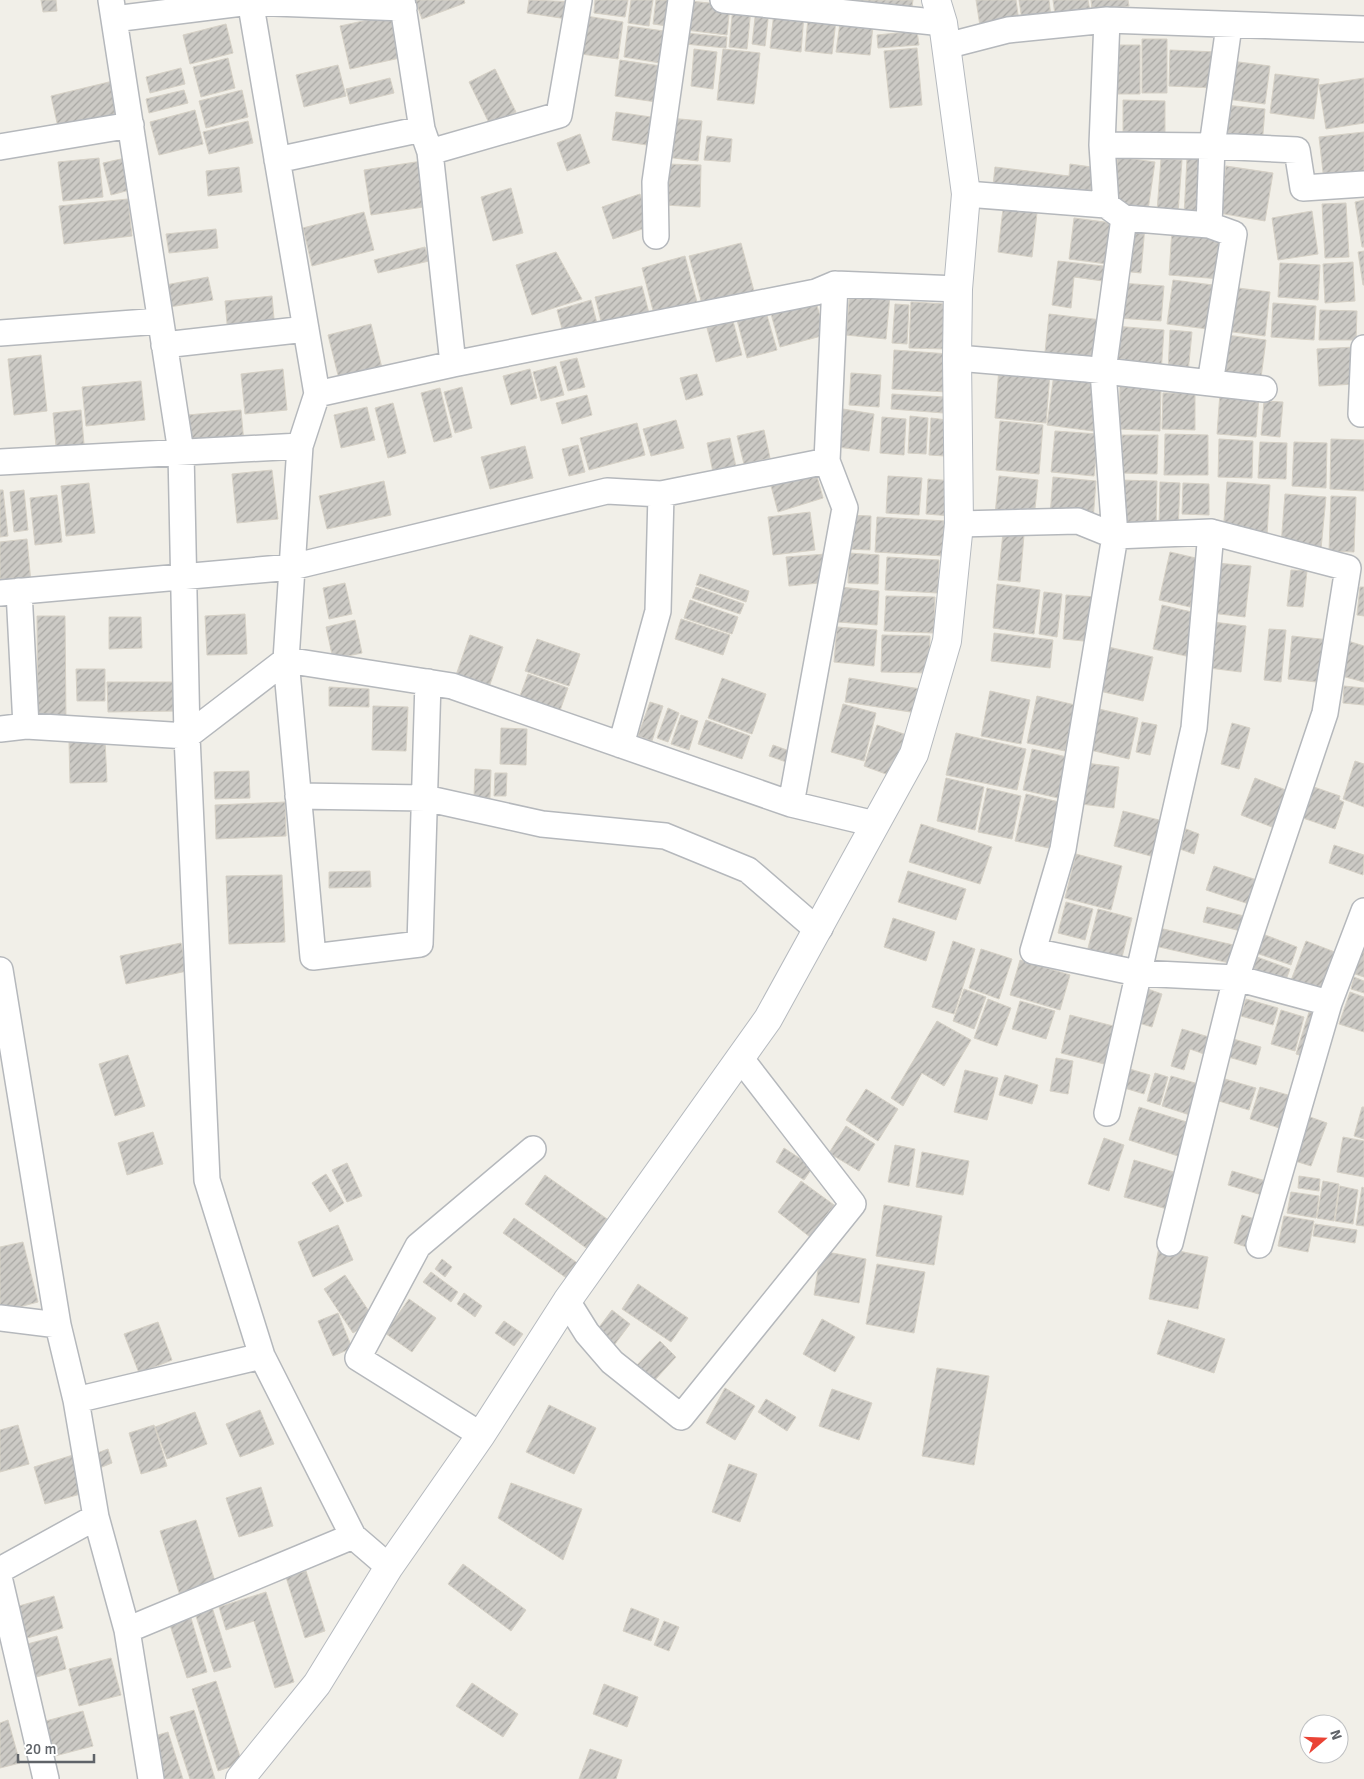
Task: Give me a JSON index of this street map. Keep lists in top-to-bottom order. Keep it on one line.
{"scale_bar":"20 m","north":"right"}
